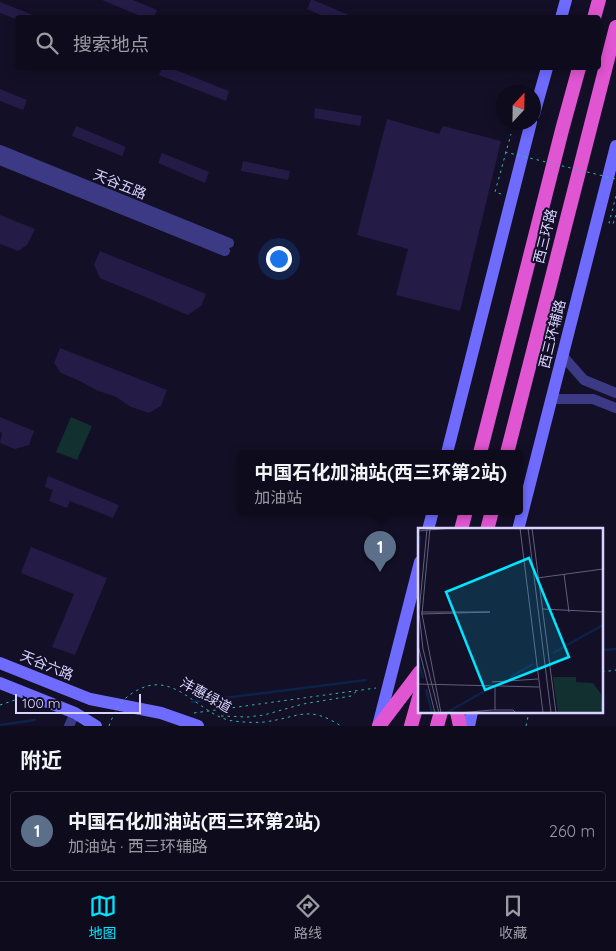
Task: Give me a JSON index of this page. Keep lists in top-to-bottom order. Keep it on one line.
{"streets":{"highway":["西三环路"],"main road":["西三环辅路","天谷六路"],"street":["天谷五路"],"path":["沣惠绿道"]},"scale_bar":"100 m","north":"top","page":{"search":"搜索地点","popup":["中国石化加油站(西三环第2站)","加油站"],"pins":"1","scale":"100 m","heading":"附近","list":[{"mark":"1","name":"中国石化加油站(西三环第2站)","note":"加油站 · 西三环辅路","value":"260 m"}],"nav":["地图","路线","收藏"]}}
